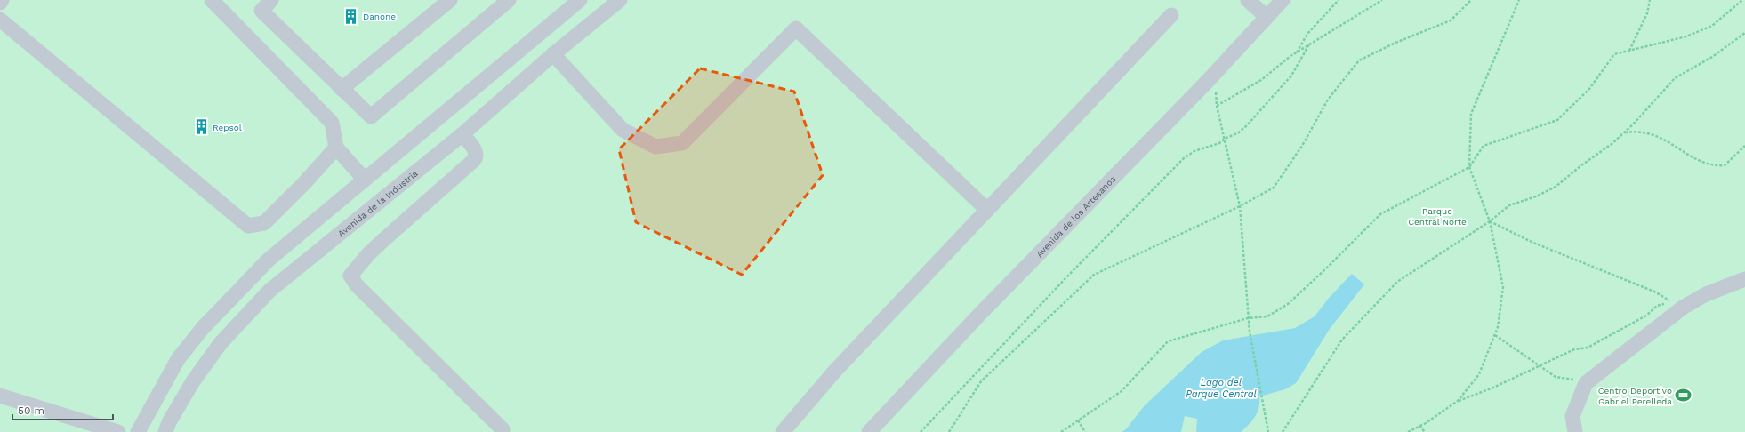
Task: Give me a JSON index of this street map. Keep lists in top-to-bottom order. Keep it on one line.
{"streets":{"street":["Avenida de la Industria","Avenida de los Artesanos"]},"water":["Lago del Parque Central"],"parks":["Parque Central Norte"],"places":{"building":["Danone","Repsol"],"sports":["Centro Deportivo Gabriel Perelleda"]},"scale_bar":"50 m"}
